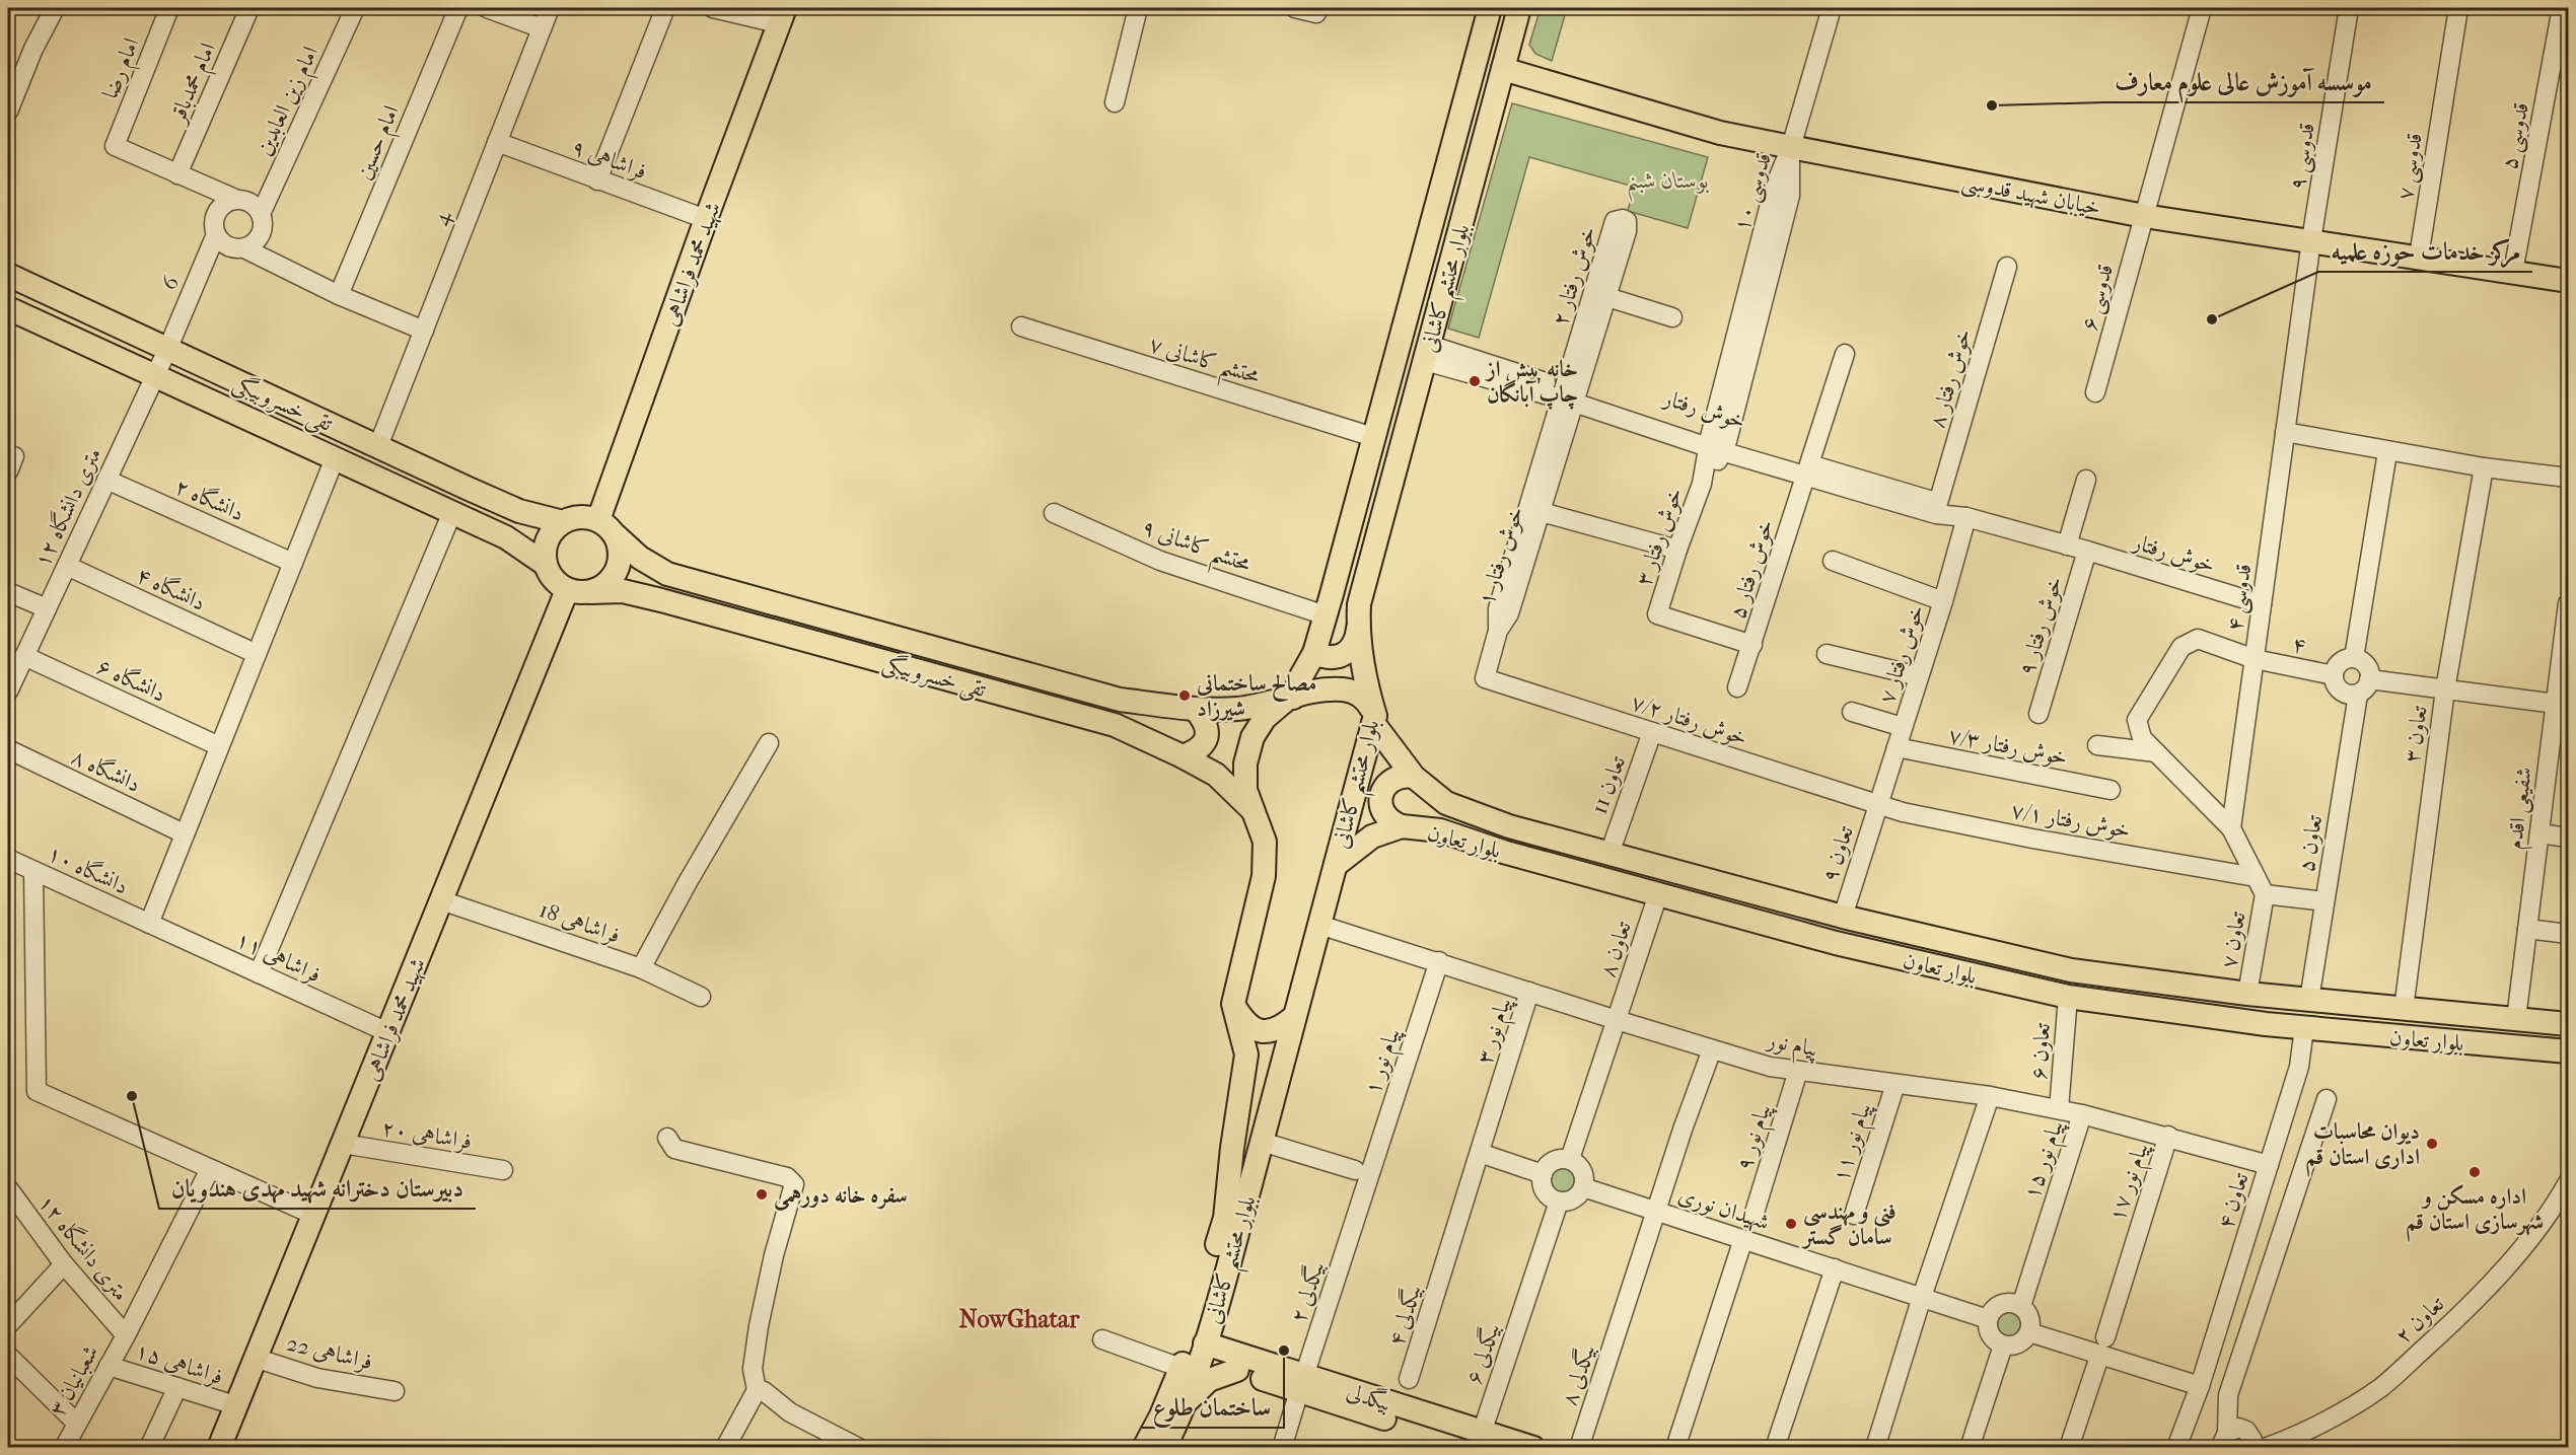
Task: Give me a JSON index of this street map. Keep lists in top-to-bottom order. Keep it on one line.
{"streets":{"main road":["خیابان شهید قدوسی","شهید محمد فراشاهی","بلوار محتشم کاشانی","تقی خسروبیگی","بلوار تعاون","بیگدلی"],"street":["امام رضا","امام محمدباقر","امام زین العابدین","قدوسی ۵","امام حسین","قدوسی ۹","فراشاهی ۹","قدوسی ۷","قدوسی ۱۰","4","خوش رفتار ۲","6","قدوسی ۶","محتشم کاشانی ۷","خوش رفتار ۸","خوش رفتار","دانشگاه ۲","۱۲ متری دانشگاه","خوش رفتار ۳","محتشم کاشانی ۹","خوش رفتار ۱","خوش رفتار ۵","دانشگاه ۴","قدوسی ۴","خوش رفتار ۹","۴","خوش رفتار ۷","دانشگاه ۶","خوش رفتار ۷/۲","تعاون ۳","خوش رفتار ۷/۳","دانشگاه ۸","تعاون 11","شفیعی اقدم","خوش رفتار ۷/۱","تعاون ۵","تعاون ۹","دانشگاه ۱۰","فراشاهی 18","تعاون ۷","تعاون ۸","فراشاهی ۱۱","پیام نور ۳","پیام نور","تعاون ۶","پیام نور ۱","فراشاهی ۲۰","پیام نور ۹","پیام نور ۱۱","پیام نور ۱۵","پیام نور ۱۷","تعاون ۴","شهیدان نوری","بیگدلی ۲","بیگدلی ۴","تعاون ۲","فراشاهی 22","بیگدلی ۶","فراشاهی ۱۵","بیگدلی ۸","شعبانیان ۳"]},"crossings":[["امام رضا","امام محمدباقر"],["امام زین العابدین","6"],["قدوسی ۵","خیابان شهید قدوسی"],["قدوسی ۹","خیابان شهید قدوسی"],["قدوسی ۹","قدوسی ۴"],["فراشاهی ۹","4"],["فراشاهی ۹","شهید محمد فراشاهی"],["قدوسی ۷","خیابان شهید قدوسی"],["قدوسی ۱۰","خیابان شهید قدوسی"],["قدوسی ۱۰","خوش رفتار"],["قدوسی ۱۰","خوش رفتار ۳"],["خیابان شهید قدوسی","بلوار محتشم کاشانی"],["خیابان شهید قدوسی","قدوسی ۶"],["خیابان شهید قدوسی","قدوسی ۴"],["4","تقی خسروبیگی"],["شهید محمد فراشاهی","تقی خسروبیگی"],["شهید محمد فراشاهی","فراشاهی 18"],["شهید محمد فراشاهی","فراشاهی ۱۱"],["شهید محمد فراشاهی","فراشاهی ۲۰"],["شهید محمد فراشاهی","فراشاهی 22"],["شهید محمد فراشاهی","فراشاهی ۱۵"],["خوش رفتار ۲","خوش رفتار"],["خوش رفتار ۲","خوش رفتار ۱"],["6","تقی خسروبیگی"],["6","۱۲ متری دانشگاه"],["بلوار محتشم کاشانی","محتشم کاشانی ۷"],["بلوار محتشم کاشانی","تقی خسروبیگی"],["بلوار محتشم کاشانی","خوش رفتار"],["بلوار محتشم کاشانی","محتشم کاشانی ۹"],["بلوار محتشم کاشانی","بلوار تعاون"],["بلوار محتشم کاشانی","پیام نور"],["بلوار محتشم کاشانی","بیگدلی"],["خوش رفتار ۸","خوش رفتار"],["تقی خسروبیگی","۱۲ متری دانشگاه"],["تقی خسروبیگی","بلوار تعاون"],["خوش رفتار","خوش رفتار ۱"],["خوش رفتار","خوش رفتار ۵"],["خوش رفتار","قدوسی ۴"],["خوش رفتار","خوش رفتار ۹"],["خوش رفتار","خوش رفتار ۷"],["دانشگاه ۲","۱۲ متری دانشگاه"],["۱۲ متری دانشگاه","دانشگاه ۴"],["۱۲ متری دانشگاه","دانشگاه ۶"],["۱۲ متری دانشگاه","شعبانیان ۳"],["خوش رفتار ۳","خوش رفتار ۵"],["خوش رفتار ۱","خوش رفتار ۷/۲"],["قدوسی ۴","۴"],["۴","تعاون ۵"],["خوش رفتار ۷","خوش رفتار ۷/۲"],["خوش رفتار ۷","خوش رفتار ۷/۳"],["خوش رفتار ۷","خوش رفتار ۷/۱"],["خوش رفتار ۷","تعاون ۹"],["خوش رفتار ۷/۲","تعاون 11"],["خوش رفتار ۷/۲","خوش رفتار ۷/۱"],["خوش رفتار ۷/۲","تعاون ۹"],["تعاون ۳","بلوار تعاون"],["تعاون 11","بلوار تعاون"],["شفیعی اقدم","بلوار تعاون"],["خوش رفتار ۷/۱","تعاون ۹"],["بلوار تعاون","تعاون ۵"],["بلوار تعاون","تعاون ۹"],["بلوار تعاون","تعاون ۷"],["بلوار تعاون","تعاون ۸"],["بلوار تعاون","تعاون ۶"],["بلوار تعاون","تعاون ۴"],["دانشگاه ۱۰","فراشاهی ۱۱"],["تعاون ۸","پیام نور"],["تعاون ۸","شهیدان نوری"],["تعاون ۸","بیگدلی ۶"],["پیام نور ۳","پیام نور"],["پیام نور ۳","بیگدلی ۴"],["پیام نور","تعاون ۶"],["پیام نور","پیام نور ۱"],["پیام نور","پیام نور ۹"],["پیام نور","پیام نور ۱۱"],["پیام نور","پیام نور ۱۵"],["پیام نور","پیام نور ۱۷"],["پیام نور","تعاون ۴"],["پیام نور","بیگدلی ۸"],["پیام نور ۱","بیگدلی ۲"],["پیام نور ۱۵","شهیدان نوری"],["شهیدان نوری","بیگدلی ۶"],["شهیدان نوری","بیگدلی ۸"],["بیگدلی ۲","بیگدلی"],["بیگدلی ۶","بیگدلی"],["فراشاهی ۱۵","شعبانیان ۳"]],"districts":["NowGhatar"],"parks":["بوستان شبنم"],"places":["موسسه آموزش عالی علوم معارف","مرکز خدمات حوزه علمیه","خانه پیش از چاپ آبانگان","مصالح ساختمانی شیرزاد","دبیرستان دخترانه شهید مهدی هندویان","دیوان محاسبات اداری استان قم","اداره مسکن و شهرسازی استان قم","سفره خانه دورهمی","فنی و مهندسی سامان گستر","ساختمان طلوع"]}
